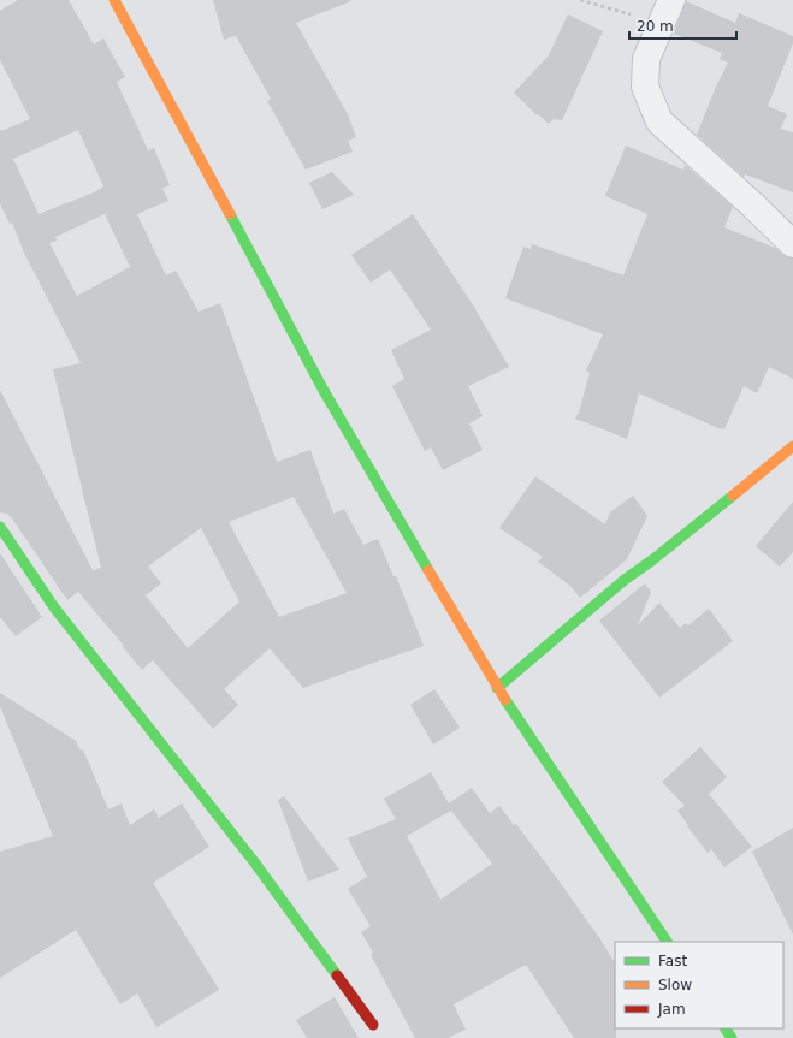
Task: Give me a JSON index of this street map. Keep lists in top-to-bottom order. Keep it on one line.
{"legend":["Fast","Slow","Jam"],"scale_bar":"20 m"}
